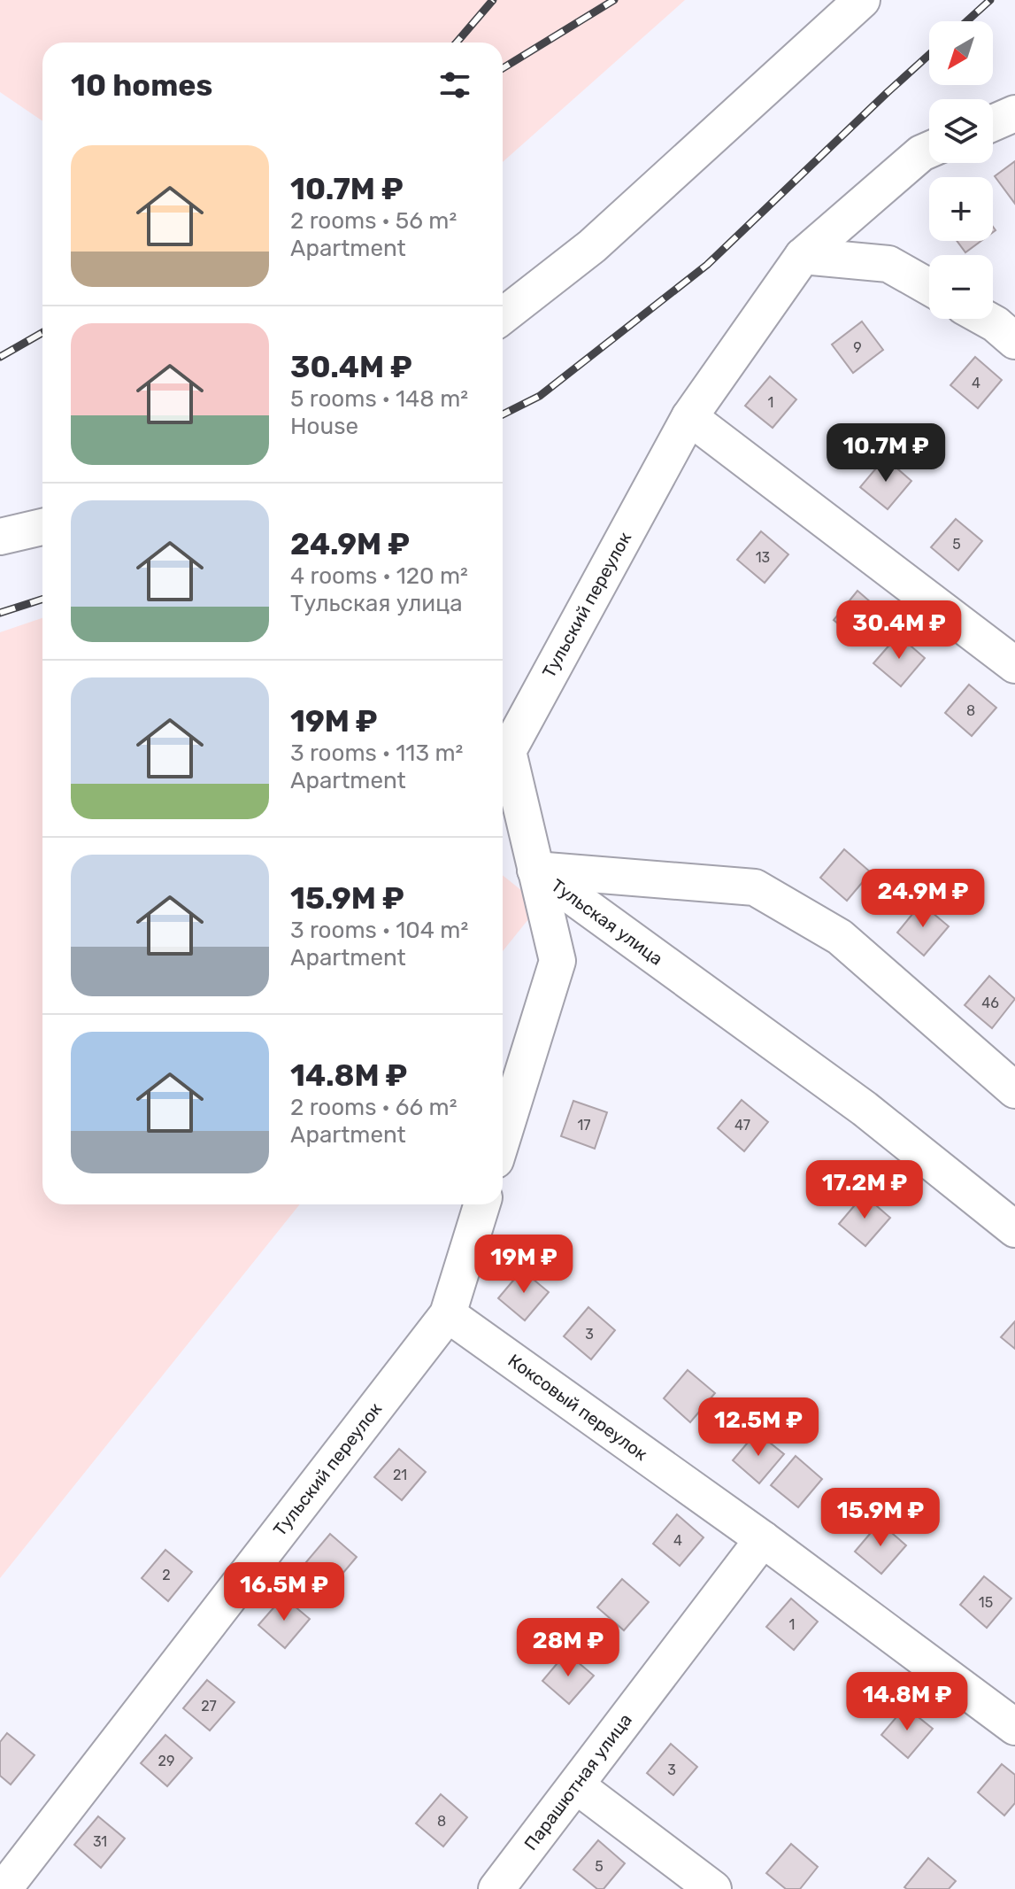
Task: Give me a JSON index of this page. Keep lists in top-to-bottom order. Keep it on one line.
{"streets":{"street":["Тульский переулок","Тульская улица","Коксовый переулок","Парашютная улица"]},"crossings":[["Тульский переулок","Тульская улица"],["Тульский переулок","Коксовый переулок"],["Коксовый переулок","Парашютная улица"]],"house_numbers":["9","4","1","5","13","8","46","17","47","3","21","4","2","15","1","27","29","3","8","31","5"],"north":"bottom left","page":{"map_buttons":["+","−"],"heading":"10 homes","list":[{"name":"10.7M ₽","note":"2 rooms · 56 m² · Apartment"},{"name":"30.4M ₽","note":"5 rooms · 148 m² · House"},{"name":"24.9M ₽","note":"4 rooms · 120 m² · Тульская улица"},{"name":"19M ₽","note":"3 rooms · 113 m² · Apartment"},{"name":"15.9M ₽","note":"3 rooms · 104 m² · Apartment"},{"name":"14.8M ₽","note":"2 rooms · 66 m² · Apartment"}],"price":["10.7M ₽","30.4M ₽","24.9M ₽","17.2M ₽","19M ₽","12.5M ₽","15.9M ₽","16.5M ₽","28M ₽","14.8M ₽"]}}
